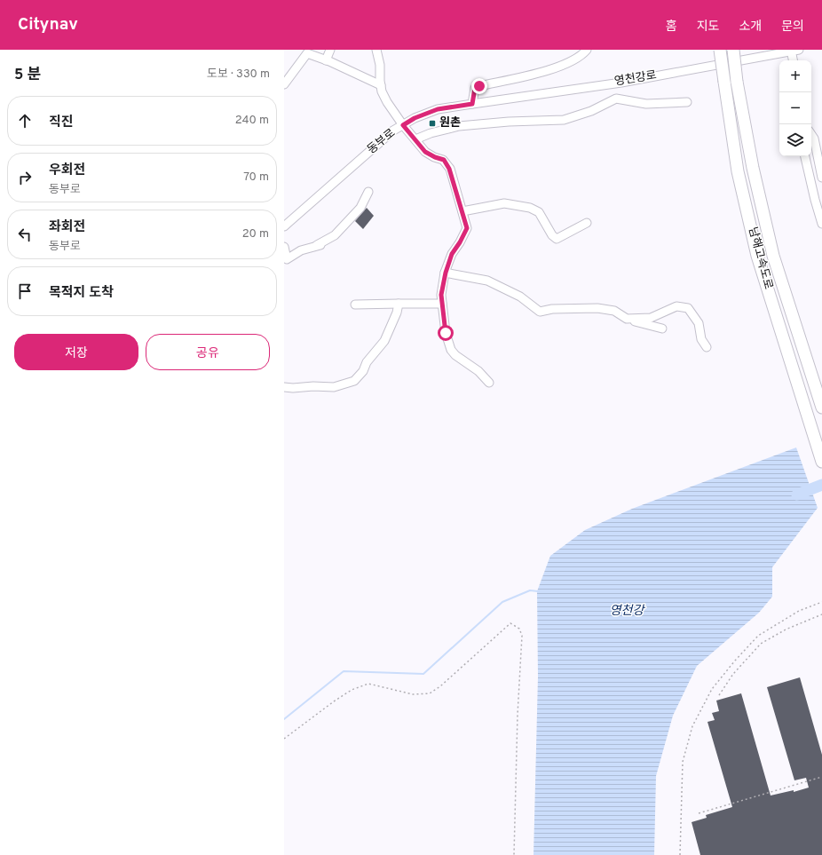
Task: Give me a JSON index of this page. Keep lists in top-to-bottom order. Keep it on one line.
{"streets":{"highway":["남해고속도로"],"street":["영천강로","동부로"]},"crossings":[["영천강로","동부로"]],"water":["영천강"],"places":{"transit":["원촌"]},"page":{"header":"Citynav","nav":["홈","지도","소개","문의"],"heading":["5 분","도보 · 330 m"],"map_buttons":["+","−"],"list":[["직진","240 m"],["우회전","동부로","70 m"],["좌회전","동부로","20 m"],"목적지 도착"],"buttons":["저장","공유"]}}
